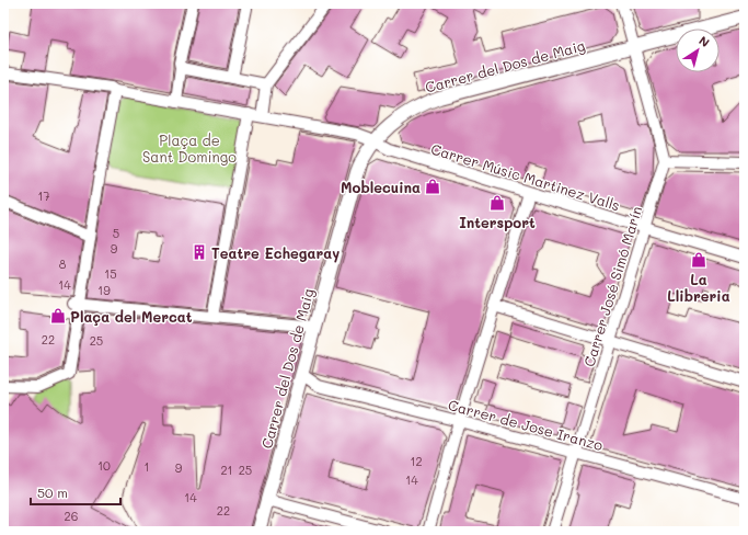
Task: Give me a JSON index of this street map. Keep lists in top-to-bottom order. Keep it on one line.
{"streets":{"street":["Carrer del Dos de Maig","Carrer Músic Martinez Valls","Carrer José Simó Marín","Carrer de Jose Iranzo"]},"crossings":[["Carrer del Dos de Maig","Carrer Músic Martinez Valls"],["Carrer del Dos de Maig","Carrer de Jose Iranzo"],["Carrer Músic Martinez Valls","Carrer José Simó Marín"],["Carrer José Simó Marín","Carrer de Jose Iranzo"]],"parks":["Plaça de Sant Domingo"],"places":{"shop":["Moblecuina","Intersport","La Llibreria","Plaça del Mercat"],"building":["Teatre Echegaray"]},"house_numbers":["17","5","9","8","15","14","19","22","25","12","10","1","9","21","25","14","14","22","26"],"scale_bar":"50 m","north":"top right"}
